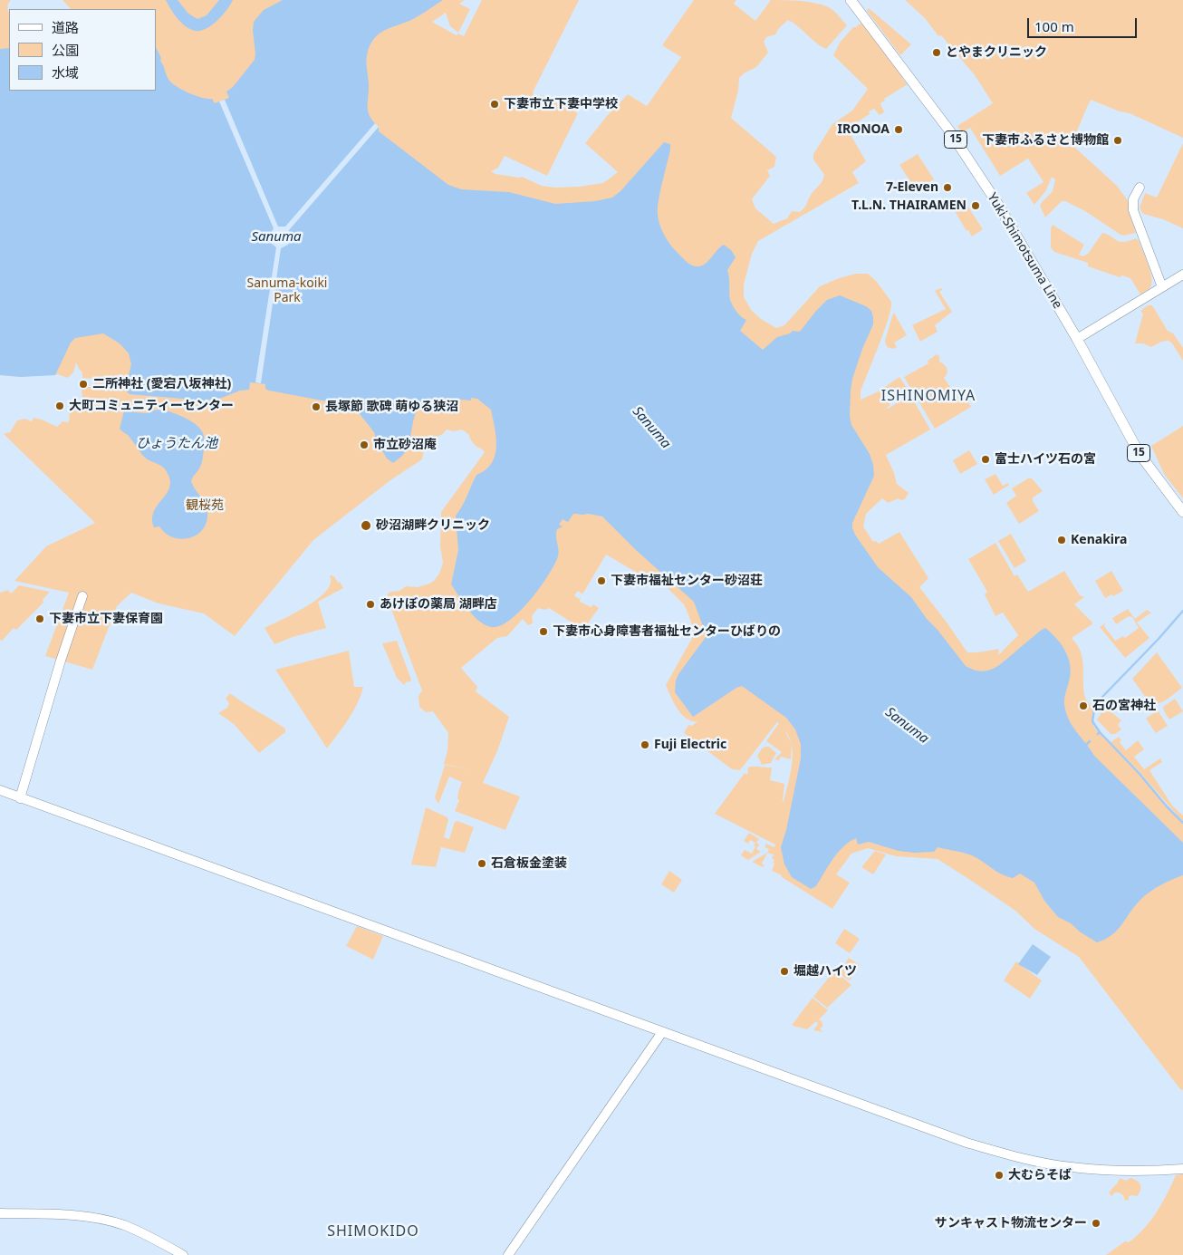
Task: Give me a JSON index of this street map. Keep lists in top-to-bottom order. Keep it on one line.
{"streets":{"main road":["15","Yuki-Shimotsuma Line"]},"districts":["ISHINOMIYA","SHIMOKIDO"],"water":["Sanuma","ひょうたん池"],"parks":["Sanuma-koiki Park","観桜苑"],"places":["とやまクリニック","下妻市立下妻中学校","IRONOA","下妻市ふるさと博物館","7-Eleven","T.L.N. THAIRAMEN","二所神社 (愛宕八坂神社)","大町コミュニティーセンター","長塚節 歌碑 萌ゆる狭沼","市立砂沼庵","富士ハイツ石の宮","砂沼湖畔クリニック","Kenakira","下妻市福祉センター砂沼荘","あけぼの薬局 湖畔店","下妻市立下妻保育園","下妻市心身障害者福祉センターひばりの","石の宮神社","Fuji Electric","石倉板金塗装","堀越ハイツ","大むらそば","サンキャスト物流センター"],"legend":["道路","公園","水域"],"scale_bar":"100 m"}
